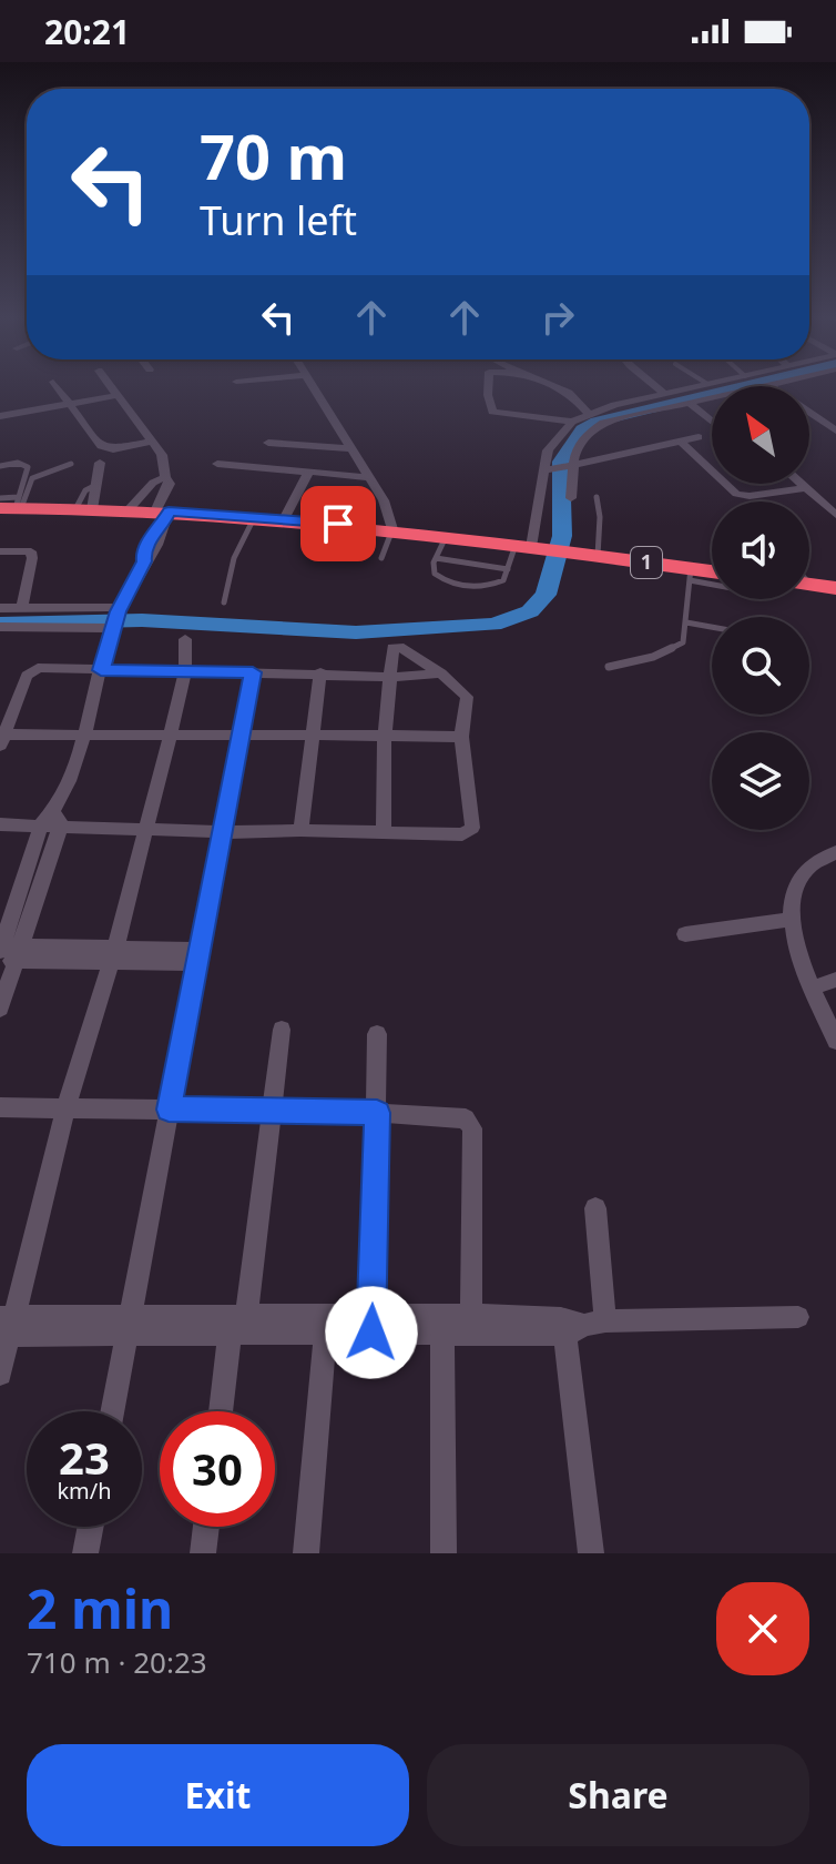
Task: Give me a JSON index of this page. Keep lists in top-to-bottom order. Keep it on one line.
{"streets":{"highway":["1"]},"north":"top left","page":{"status":"20:21","turn":["70 m","Turn left"],"speed":"23 km/h","limit":"30","heading":["2 min","710 m · 20:23"],"buttons":["Exit","Share"]}}
